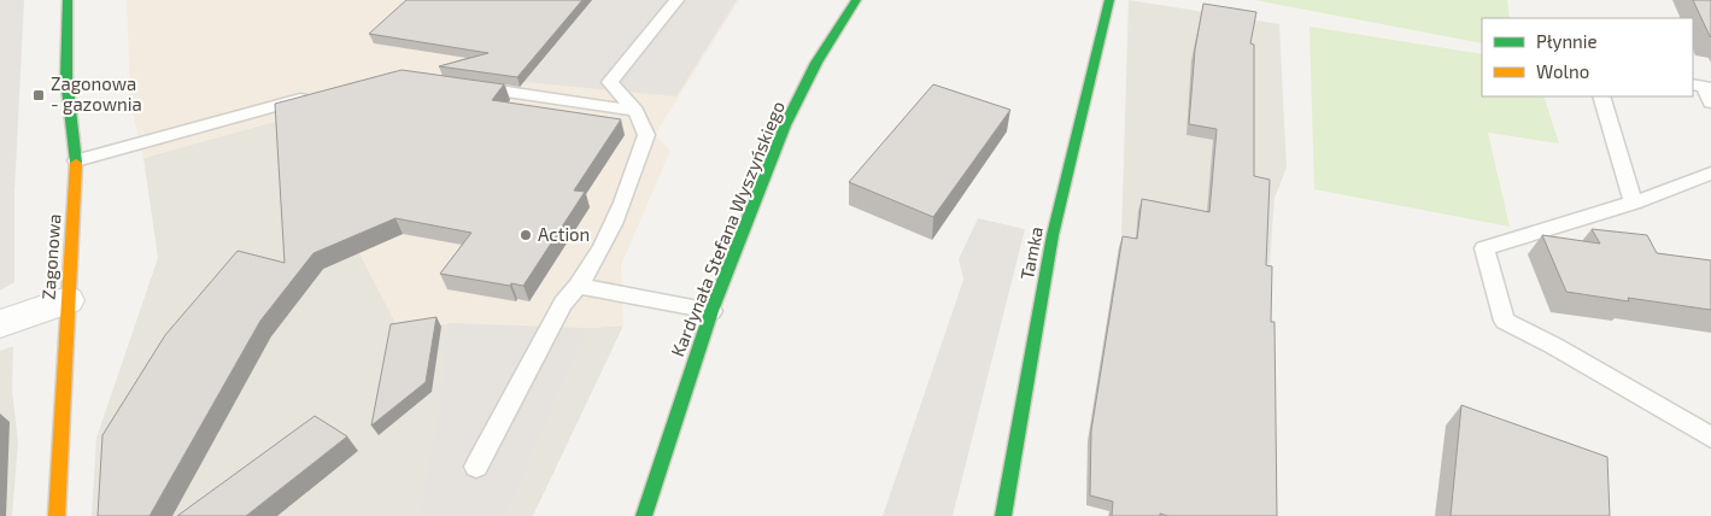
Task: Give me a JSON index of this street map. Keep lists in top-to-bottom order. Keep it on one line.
{"streets":{"street":["Kardynała Stefana Wyszyńskiego","Tamka","Zagonowa"]},"places":{"transit":["Zagonowa - gazownia"],"other":["Action"]},"legend":["Płynnie","Wolno"]}
